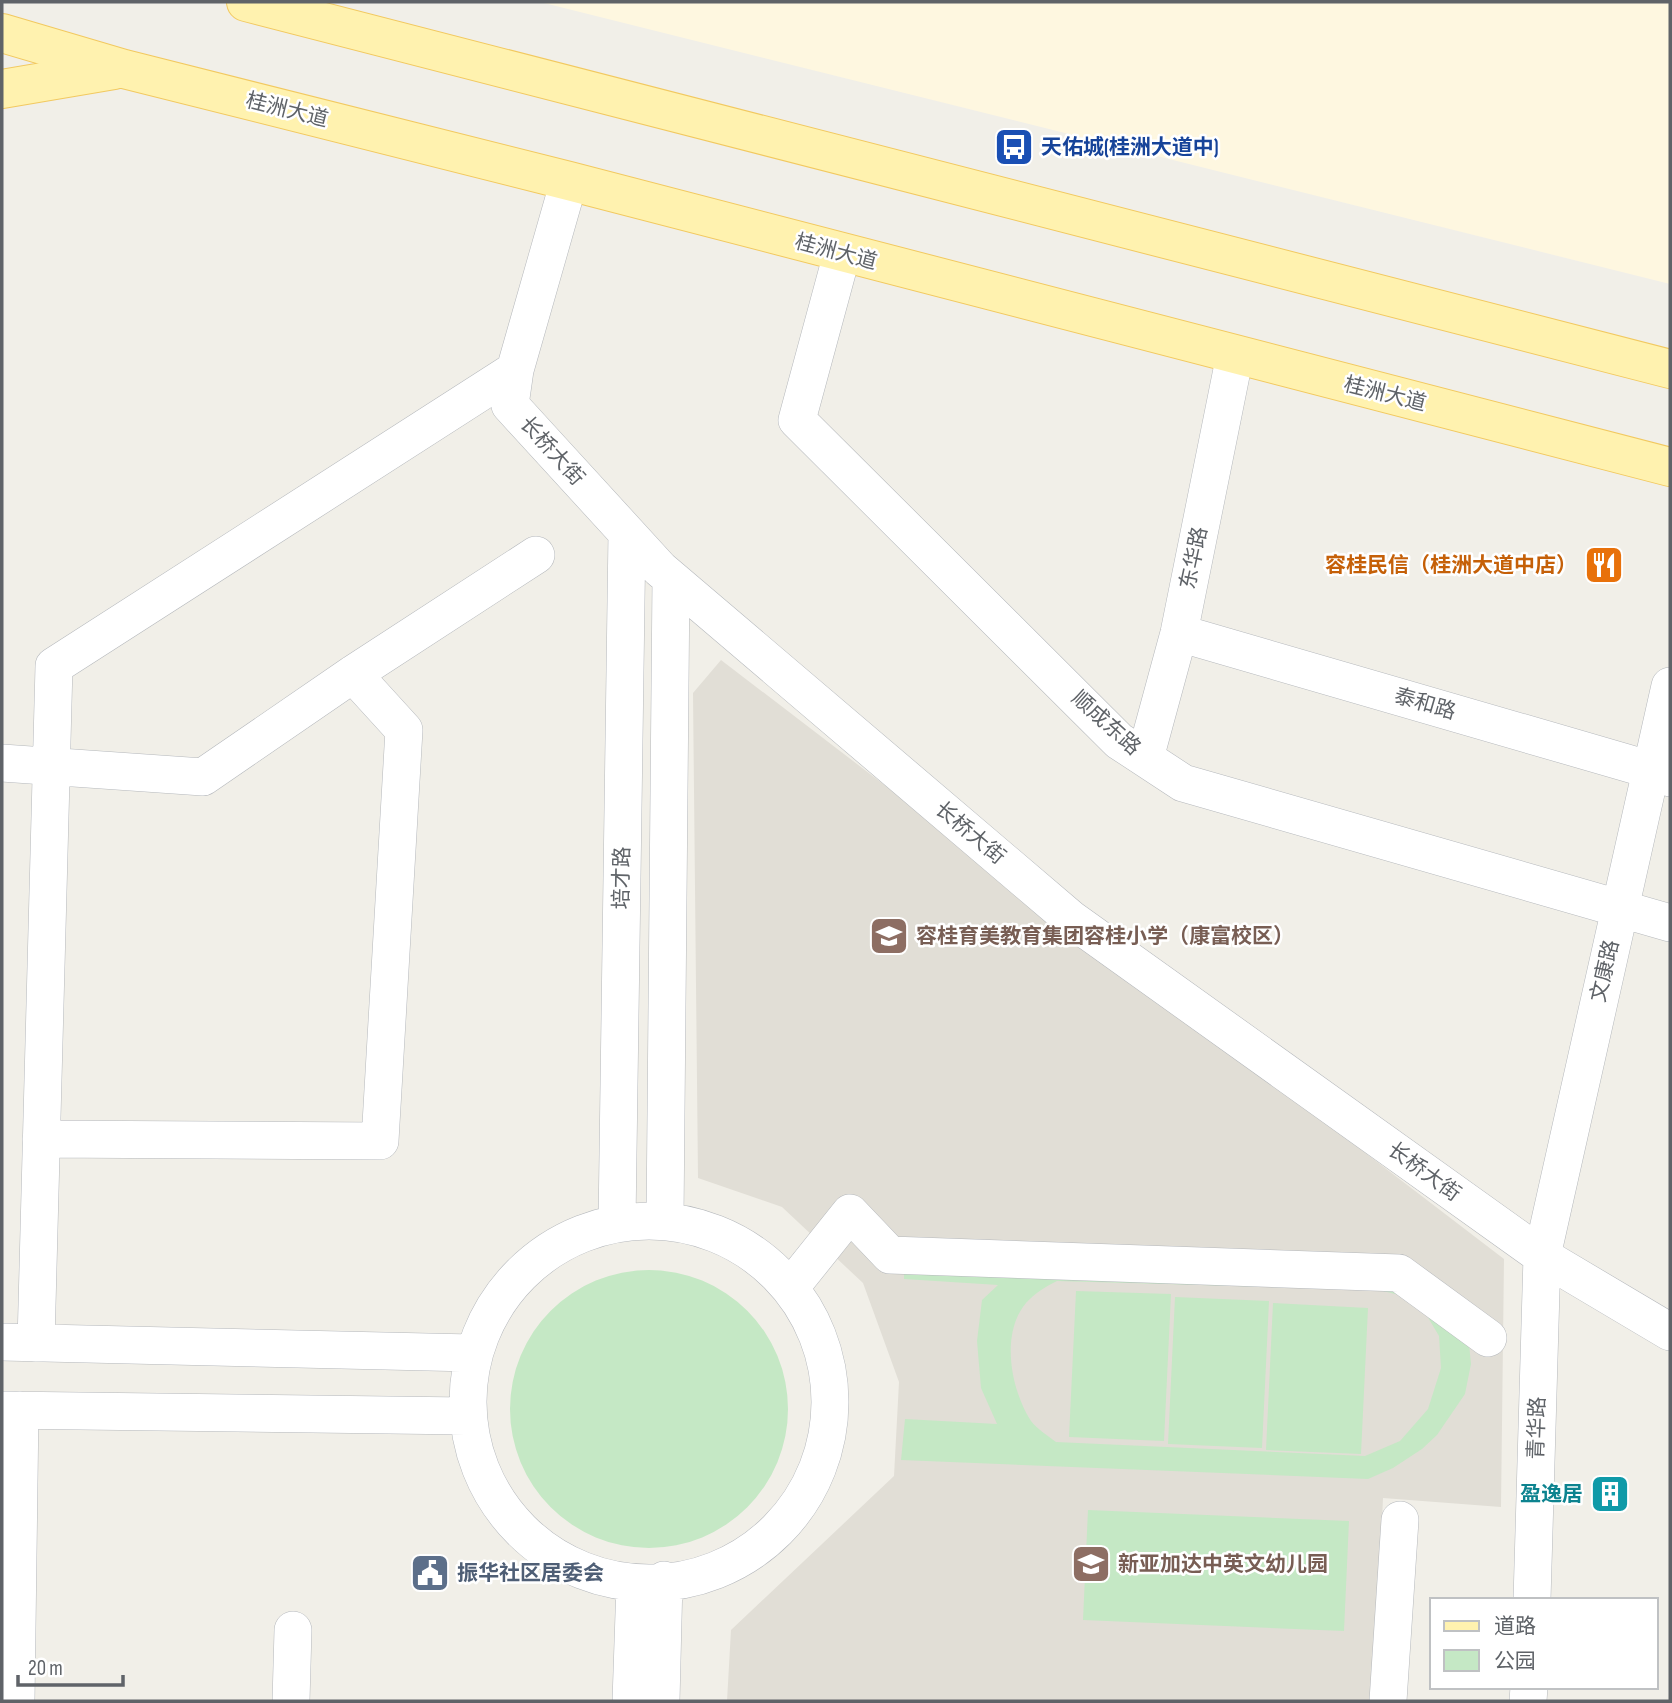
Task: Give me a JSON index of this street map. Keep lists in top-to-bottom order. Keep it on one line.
{"streets":{"main road":["桂洲大道"],"street":["长桥大街","东华路","泰和路","顺成东路","培才路","文康路","青华路"]},"crossings":[["桂洲大道","长桥大街"],["桂洲大道","东华路"],["桂洲大道","顺成东路"],["长桥大街","培才路"],["长桥大街","文康路"],["长桥大街","青华路"],["东华路","泰和路"],["东华路","顺成东路"],["泰和路","文康路"],["顺成东路","文康路"],["文康路","青华路"]],"places":{"bus stop":["天佑城(桂洲大道中)"],"restaurant":["容桂民信（桂洲大道中店）"],"school or university":["容桂育美教育集团容桂小学（康富校区）","新亚加达中英文幼儿园"],"building":["盈逸居"],"public building":["振华社区居委会"]},"legend":["道路","公园"],"scale_bar":"20 m"}
